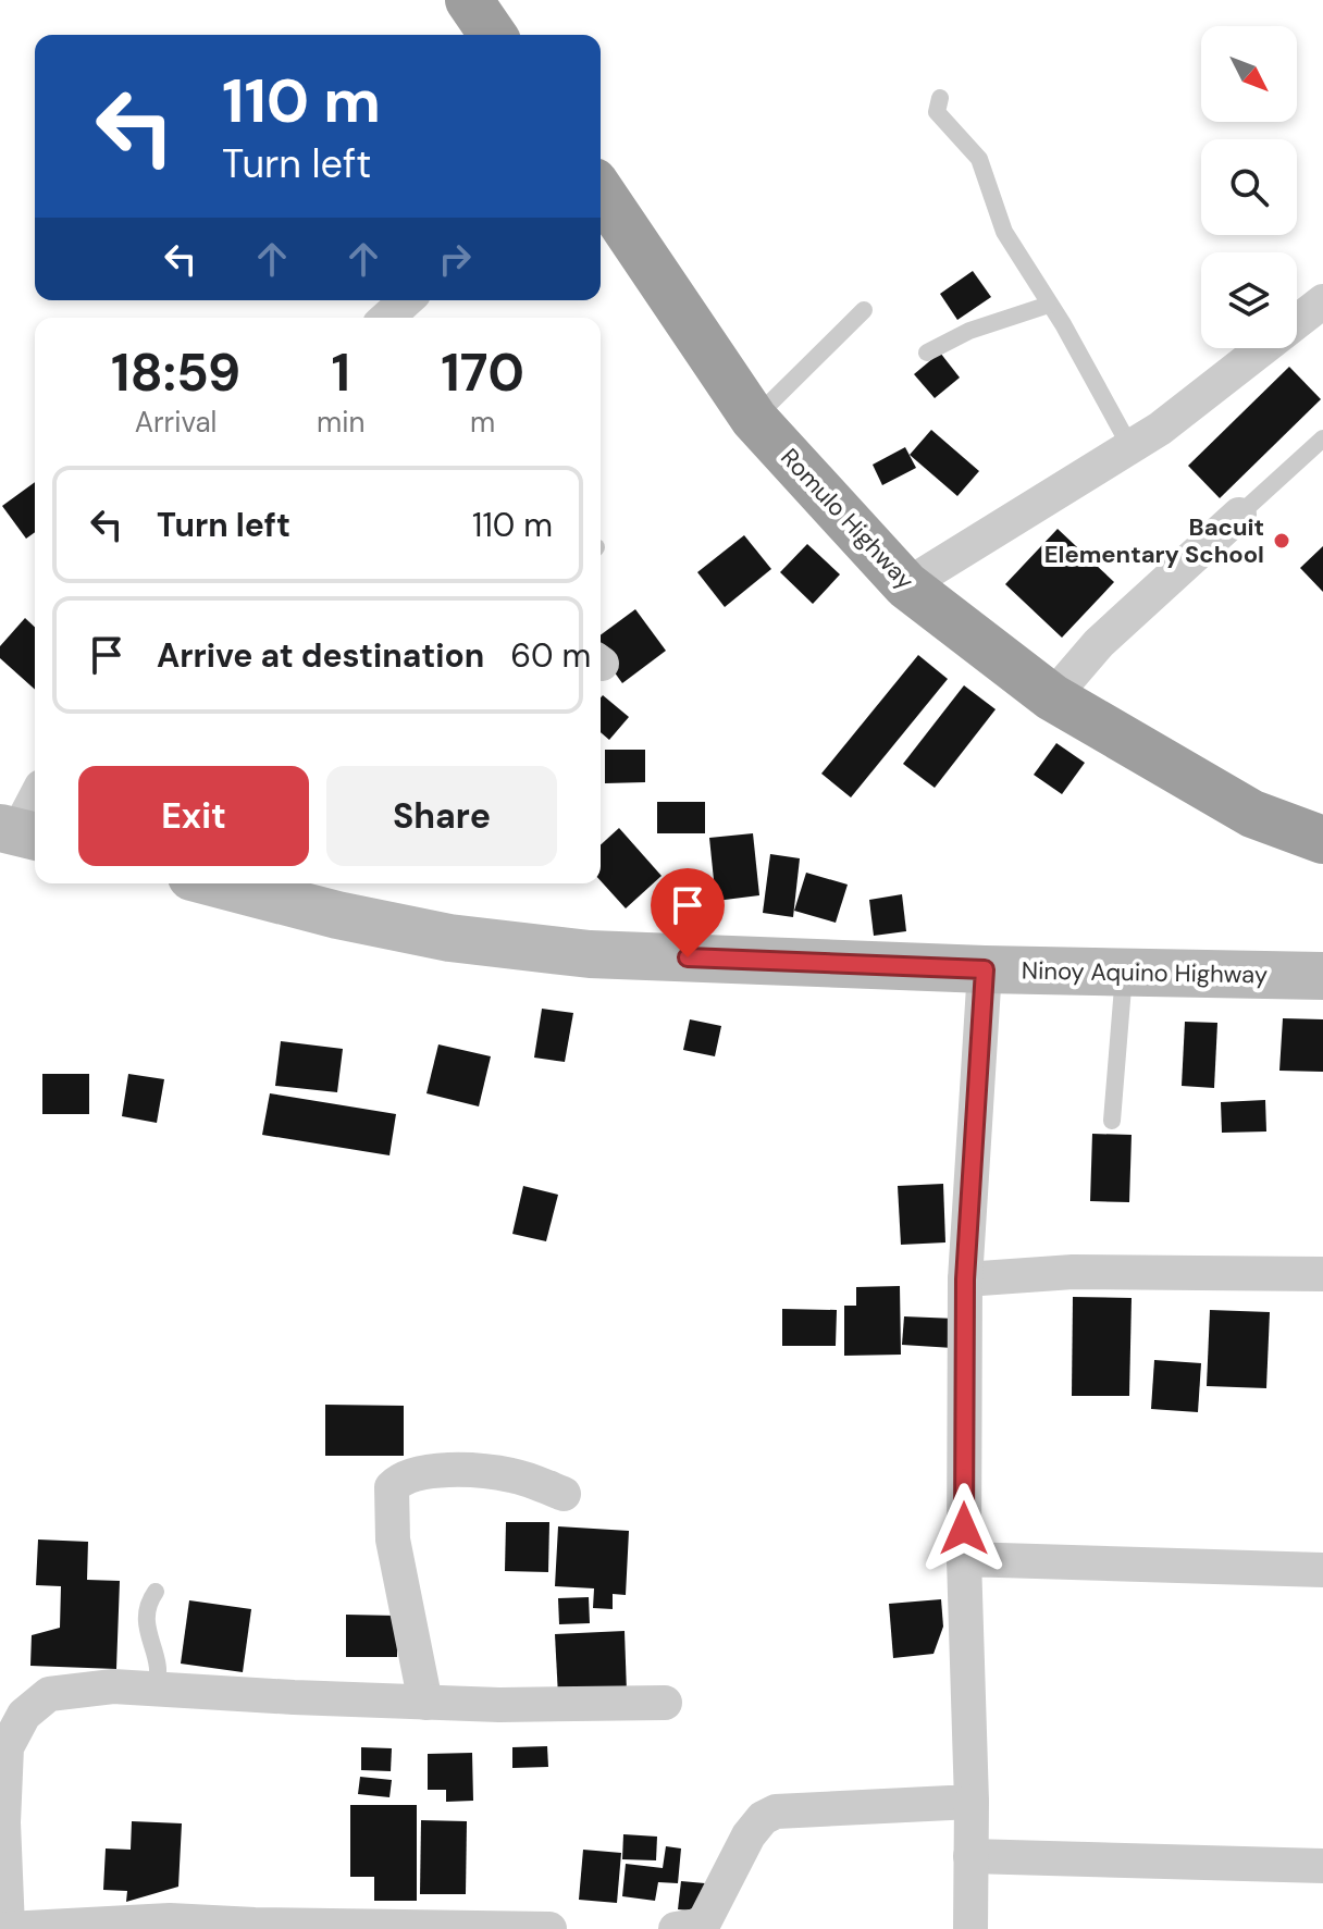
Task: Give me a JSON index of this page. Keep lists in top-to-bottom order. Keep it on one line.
{"streets":{"highway":["Romulo Highway"],"main road":["Ninoy Aquino Highway"]},"places":["Bacuit Elementary School"],"north":"bottom right","page":{"turn":["110 m","Turn left"],"eta":["18:59","Arrival","1","min","170","m"],"list":[{"name":"Turn left","value":"110 m"},{"name":"Arrive at destination","value":"60 m"}],"buttons":["Exit","Share"]}}
